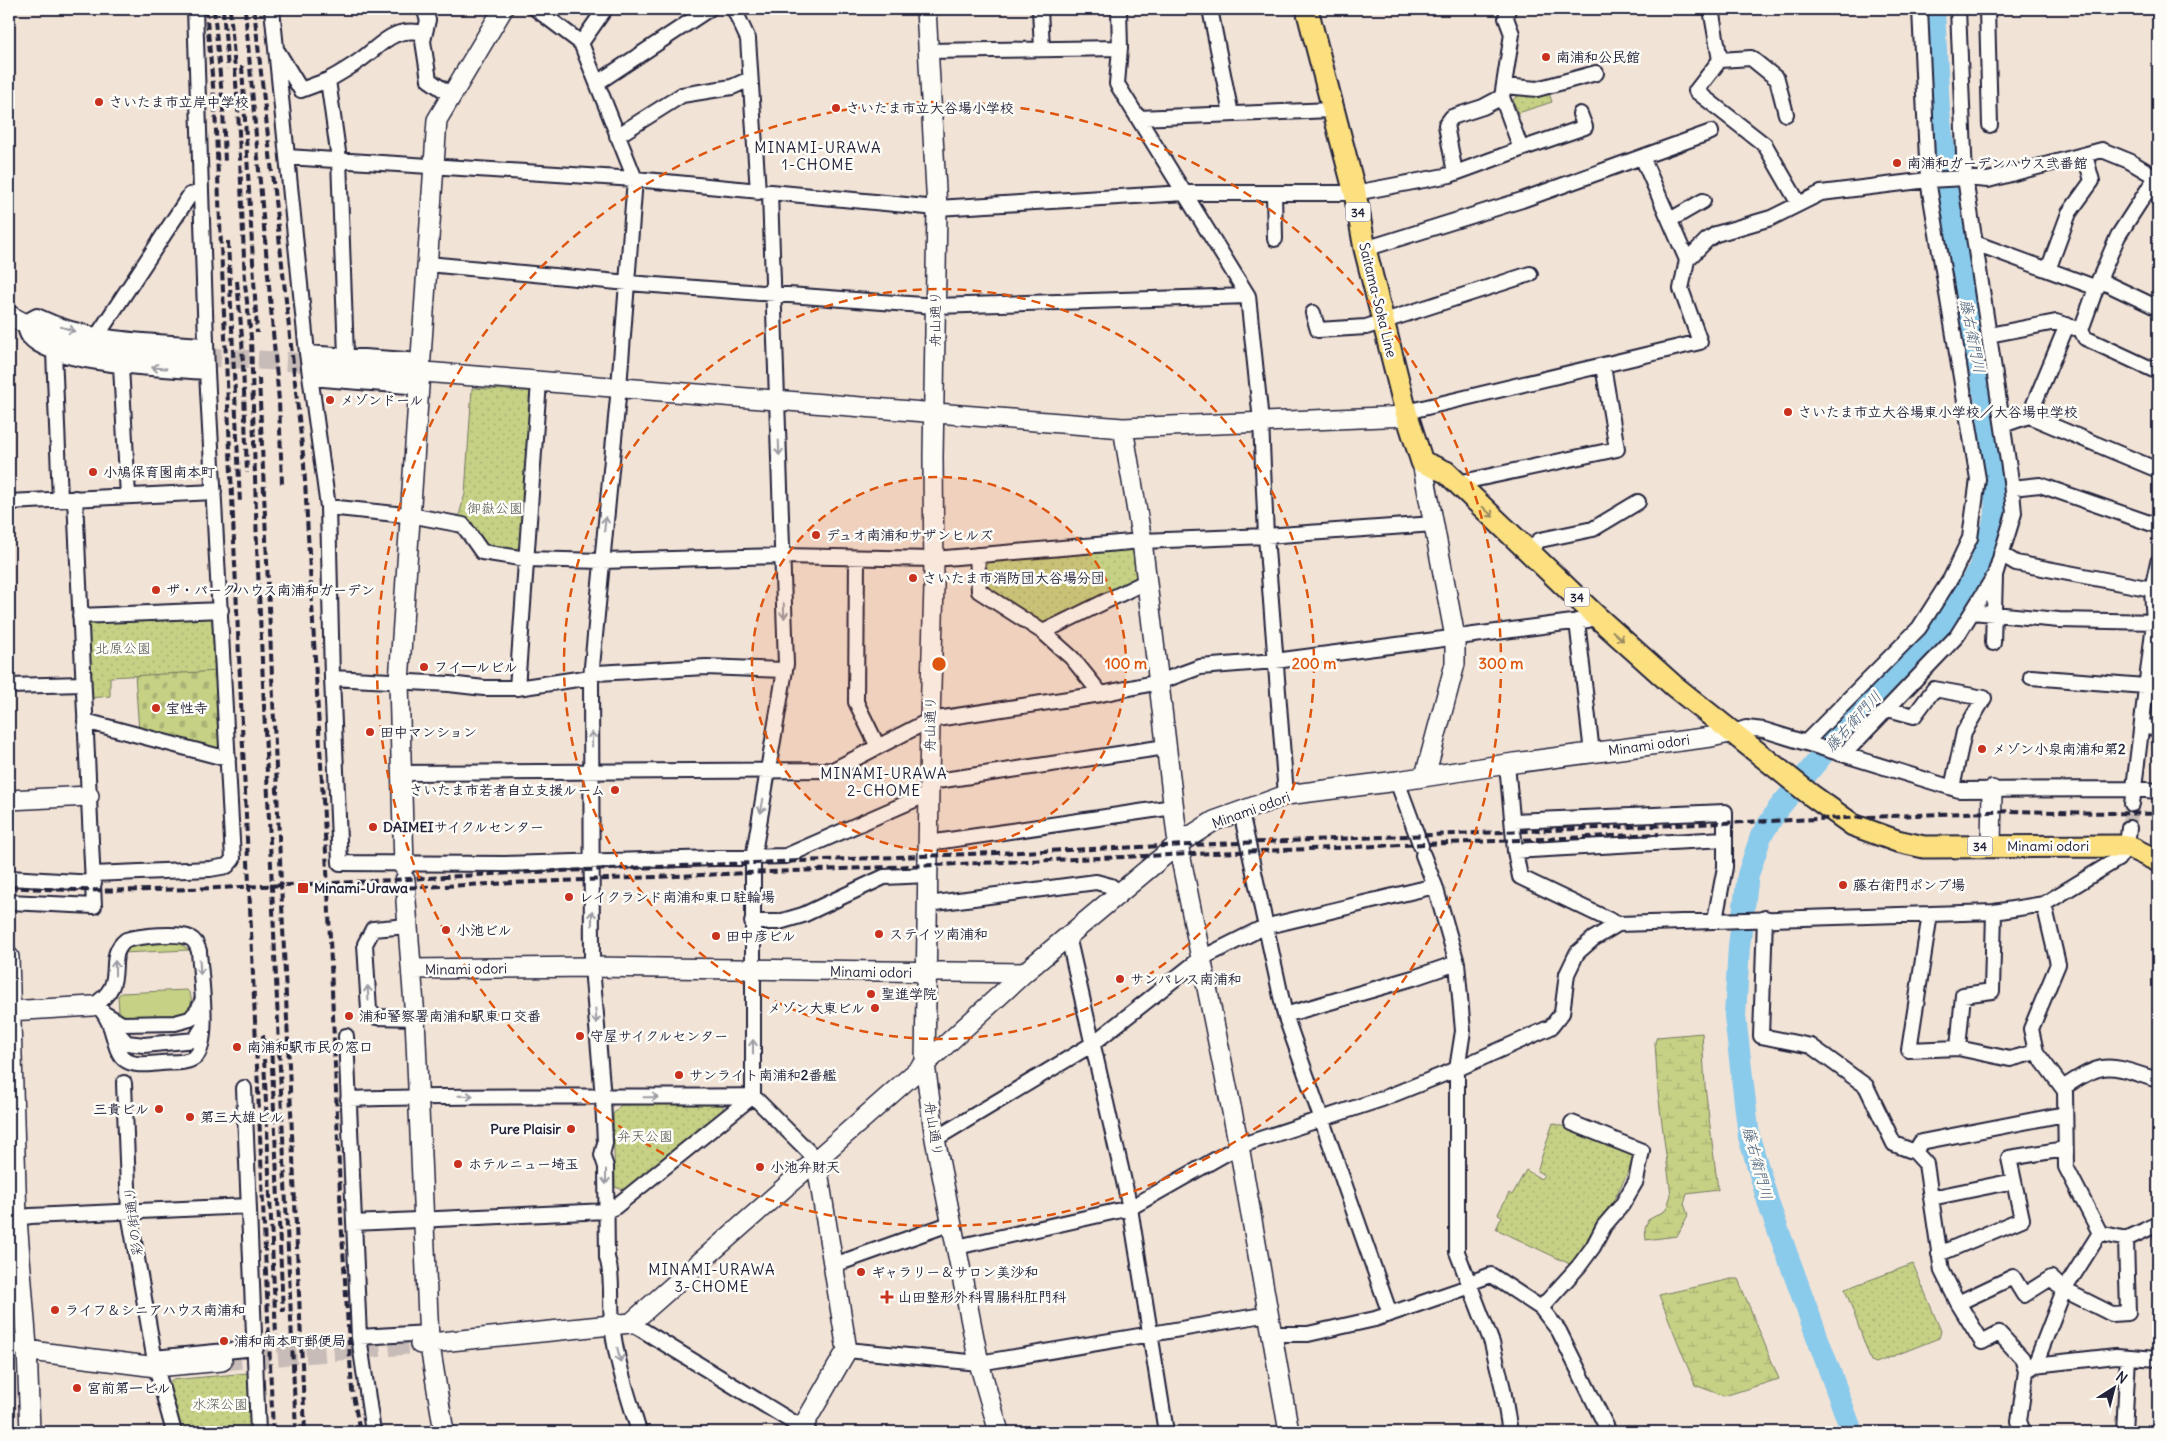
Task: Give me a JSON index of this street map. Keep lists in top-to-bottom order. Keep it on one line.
{"streets":{"main road":["34","Saitama-Soka Line","Minami odori"],"street":["舟山通り","彩の街通り"]},"crossings":[["34","Saitama-Soka Line"],["34","Minami odori"],["舟山通り","Minami odori"]],"districts":["MINAMI-URAWA 1-CHOME","MINAMI-URAWA 2-CHOME","MINAMI-URAWA 3-CHOME"],"water":["藤右衛門川"],"parks":["御嶽公園","北原公園","弁天公園","水深公園"],"places":{"other":["南浦和公民館","さいたま市立岸中学校","さいたま市立大谷場小学校","南浦和ガーデンハウス弐番館","メゾンドール","さいたま市立大谷場東小学校／大谷場中学校","小鳩保育園南本町","デュオ南浦和サザンヒルズ","さいたま市消防団大谷場分団","ザ・パークハウス南浦和ガーデン","フイ―ルビル","宝性寺","田中マンション","メゾン小泉南浦和第2","さいたま市若者自立支援ルーム","DAIMEIサイクルセンター","藤右衛門ポンプ場","レイクランド南浦和東口駐輪場","小池ビル","ステイツ南浦和","田中彦ビル","サンパレス南浦和","聖進学院","メゾン大東ビル","浦和警察署南浦和駅東口交番","守屋サイクルセンター","南浦和駅市民の窓口","サンライト南浦和2番艦","三貴ビル","第三大雄ビル","Pure Plaisir","ホテルニュー埼玉","小池弁財天","ギャラリー＆サロン美沙和","ライフ＆シニアハウス南浦和","浦和南本町郵便局","宮前第一ビル"],"transit":["Minami-Urawa"],"health":["山田整形外科胃腸科肛門科"]},"north":"top right","rings":["100 m","200 m","300 m"]}
